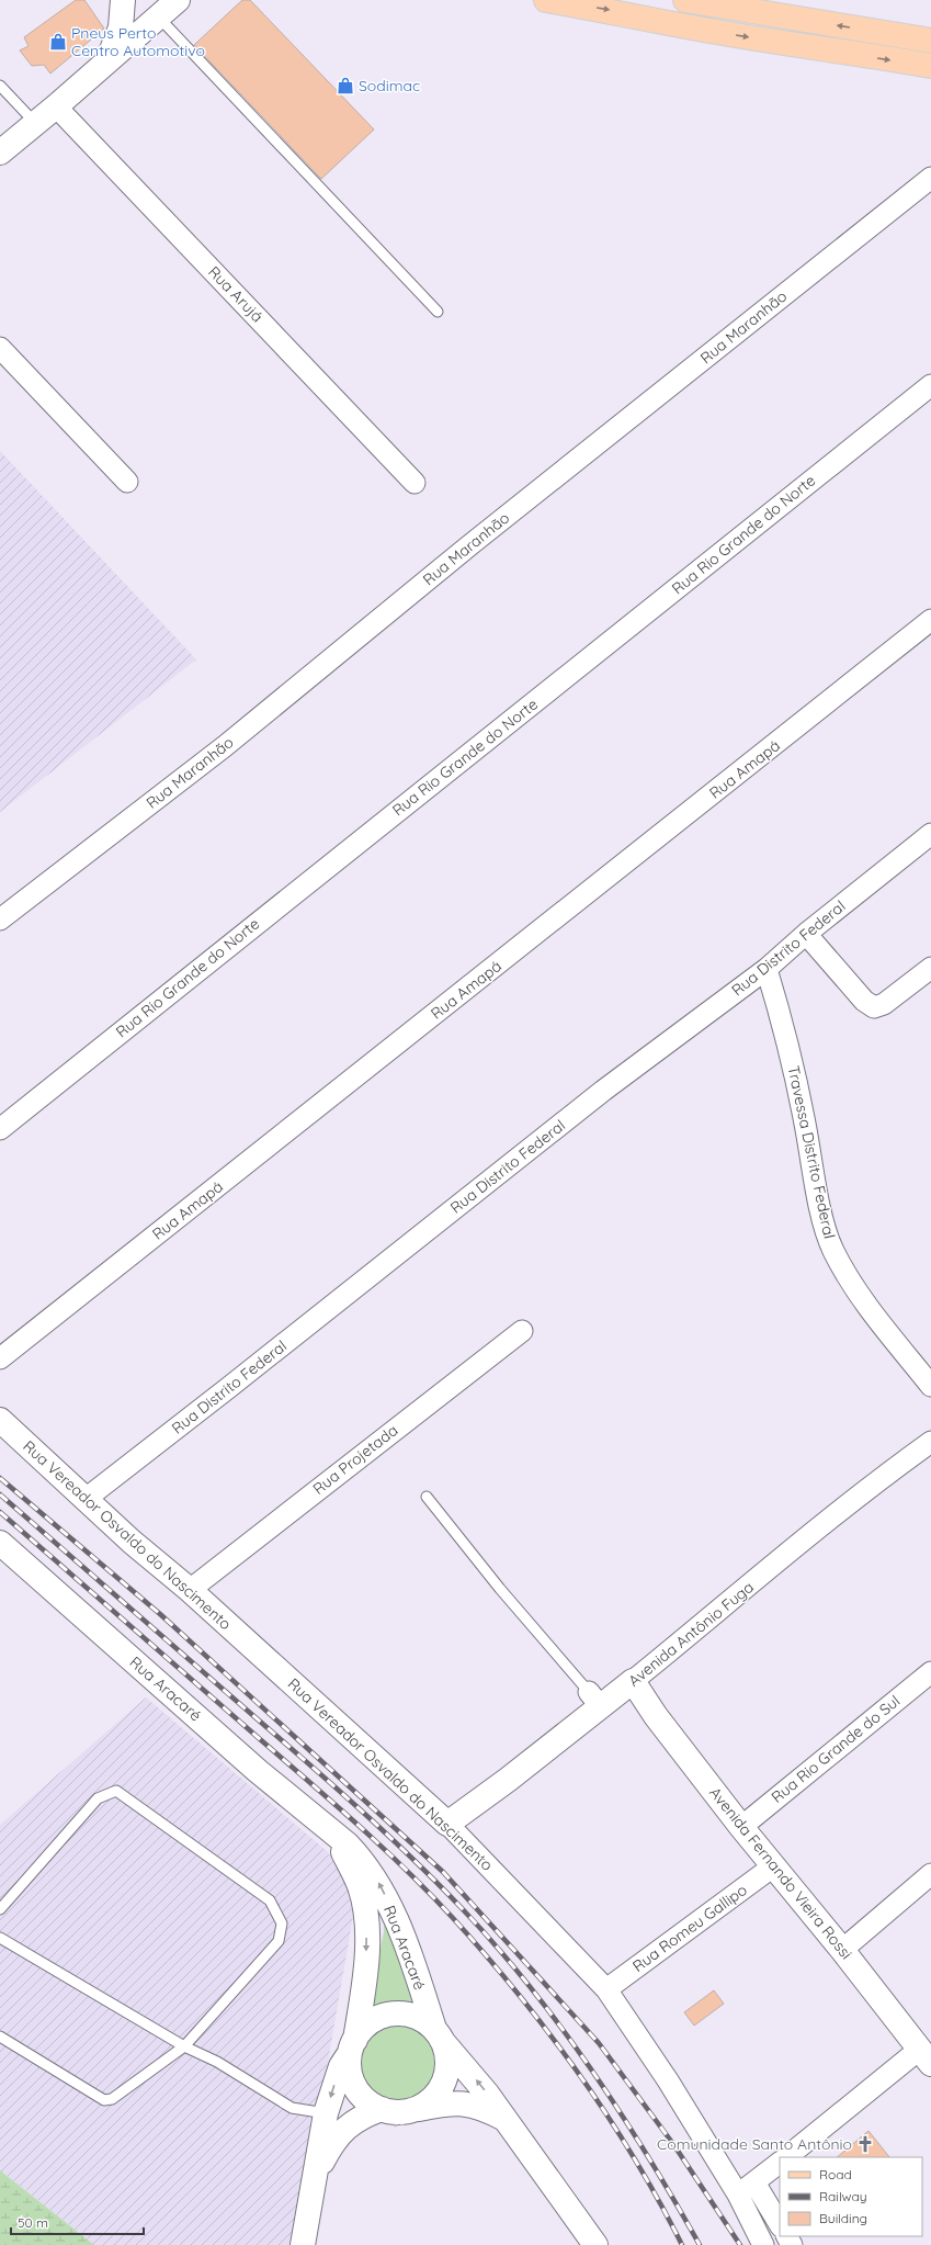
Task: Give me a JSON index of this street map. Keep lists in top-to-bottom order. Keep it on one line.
{"streets":{"main road":["Rua Vereador Osvaldo do Nascimento","Avenida Antônio Fuga","Rua Aracaré","Avenida Fernando Vieira Rossi"],"street":["Rua Arujá","Rua Maranhão","Rua Rio Grande do Norte","Rua Amapá","Rua Distrito Federal","Travessa Distrito Federal","Rua Projetada","Rua Rio Grande do Sul","Rua Romeu Gallipo"]},"crossings":[["Rua Distrito Federal","Travessa Distrito Federal"],["Rua Distrito Federal","Rua Vereador Osvaldo do Nascimento"],["Rua Projetada","Rua Vereador Osvaldo do Nascimento"],["Rua Vereador Osvaldo do Nascimento","Avenida Antônio Fuga"],["Rua Vereador Osvaldo do Nascimento","Rua Romeu Gallipo"],["Avenida Antônio Fuga","Avenida Fernando Vieira Rossi"],["Rua Rio Grande do Sul","Avenida Fernando Vieira Rossi"],["Avenida Fernando Vieira Rossi","Rua Romeu Gallipo"]],"places":{"shop":["Pneus Perto Centro Automotivo","Sodimac"],"church":["Comunidade Santo Antônio"]},"legend":["Road","Railway","Building"],"scale_bar":"50 m"}
